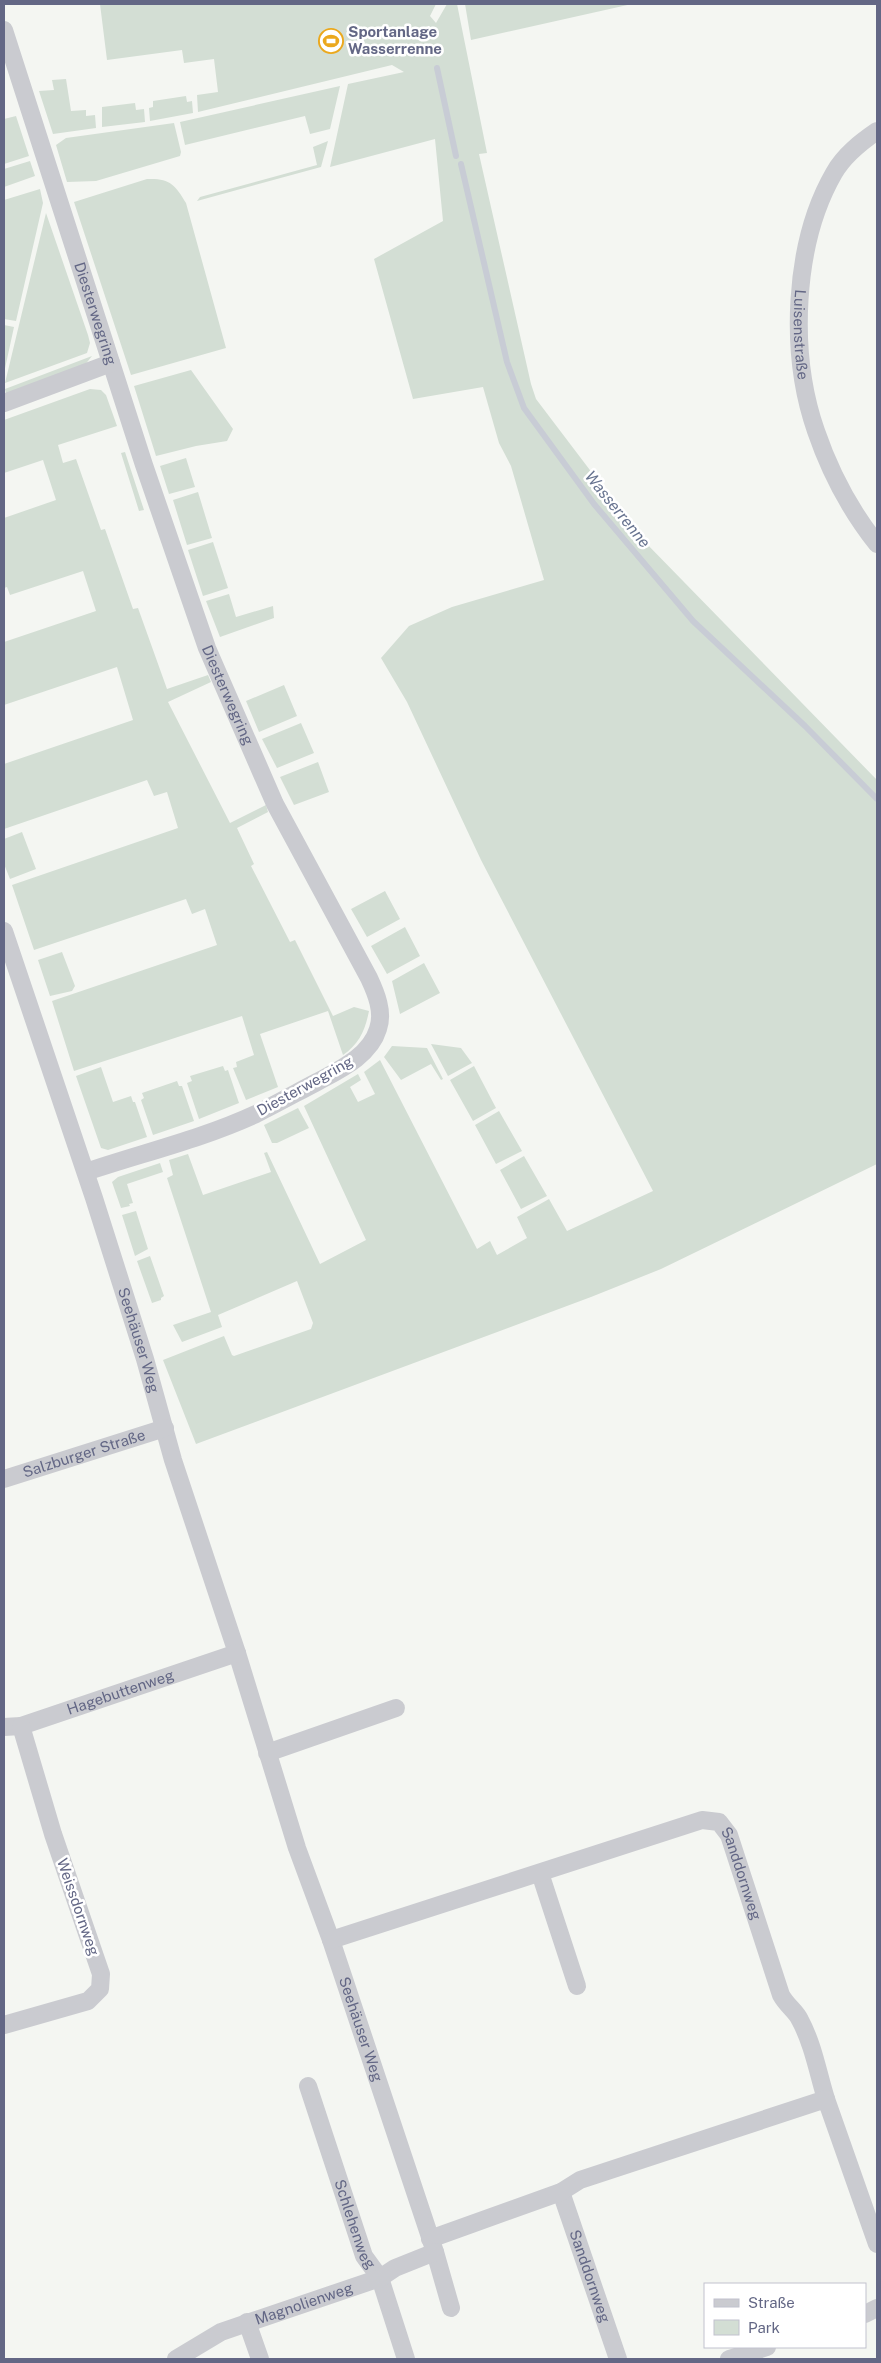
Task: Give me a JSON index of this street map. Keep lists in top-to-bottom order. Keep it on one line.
{"streets":{"street":["Diesterwegring","Luisenstraße","Seehäuser Weg","Salzburger Straße","Hagebuttenweg","Sanddornweg","Weissdornweg","Schlehenweg","Magnolienweg"]},"crossings":[["Diesterwegring","Seehäuser Weg"],["Seehäuser Weg","Salzburger Straße"],["Seehäuser Weg","Hagebuttenweg"],["Seehäuser Weg","Sanddornweg"],["Seehäuser Weg","Magnolienweg"],["Hagebuttenweg","Weissdornweg"],["Schlehenweg","Magnolienweg"]],"water":["Wasserrenne"],"places":{"sports":["Sportanlage Wasserrenne"]},"legend":["Straße","Park"]}
